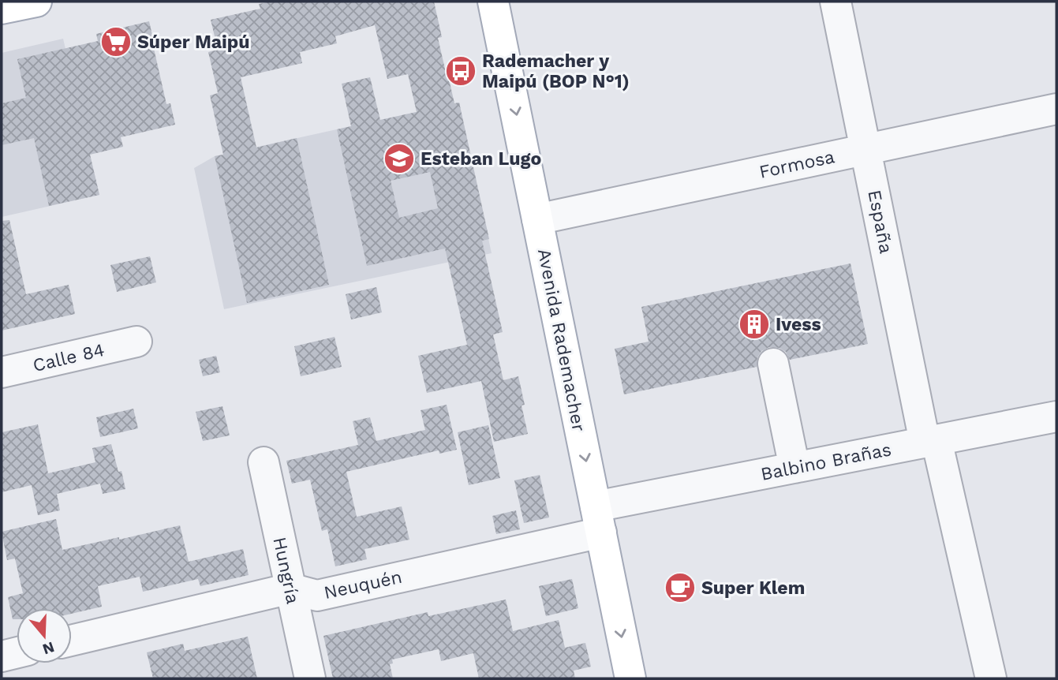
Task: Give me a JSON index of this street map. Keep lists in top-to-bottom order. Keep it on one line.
{"streets":{"main road":["Avenida Rademacher"],"street":["Formosa","España","Calle 84","Balbino Brañas","Hungría","Neuquén"]},"crossings":[["Formosa","España"],["Formosa","Avenida Rademacher"],["España","Balbino Brañas"],["Avenida Rademacher","Balbino Brañas"],["Avenida Rademacher","Neuquén"],["Balbino Brañas","Neuquén"],["Hungría","Neuquén"]],"one_way":["Avenida Rademacher"],"places":{"supermarket":["Súper Maipú"],"bus stop":["Rademacher y Maipú (BOP N°1)"],"school or university":["Esteban Lugo"],"building":["Ivess"],"cafe":["Super Klem"]},"north":"bottom"}
